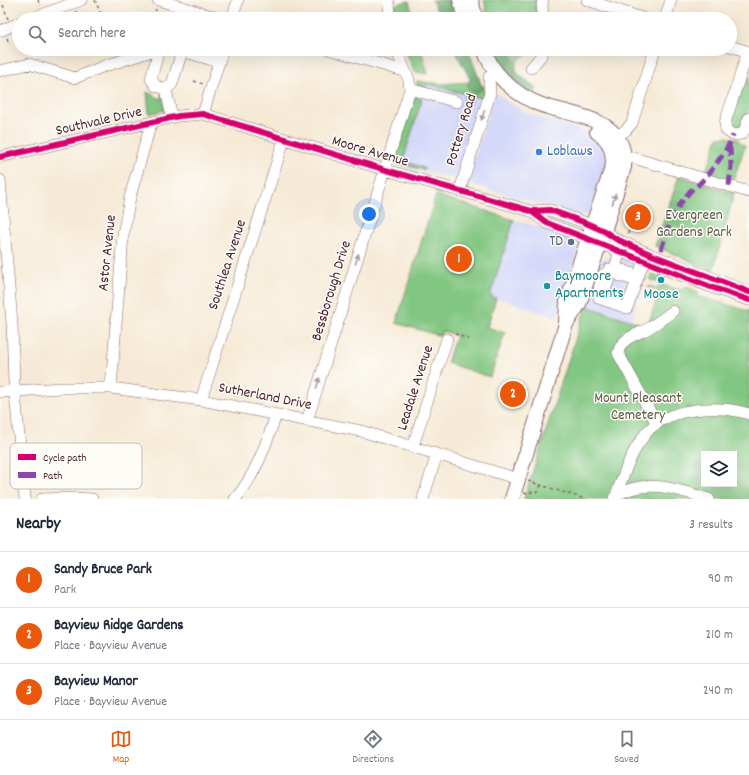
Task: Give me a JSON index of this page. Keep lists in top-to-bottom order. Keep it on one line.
{"streets":{"street":["Southvale Drive","Pottery Road","Moore Avenue","Astor Avenue","Southlea Avenue","Bessborough Drive","Leadale Avenue","Sutherland Drive"]},"crossings":[["Southvale Drive","Moore Avenue"],["Southvale Drive","Astor Avenue"],["Pottery Road","Moore Avenue"],["Moore Avenue","Southlea Avenue"],["Moore Avenue","Bessborough Drive"],["Astor Avenue","Sutherland Drive"],["Southlea Avenue","Sutherland Drive"],["Bessborough Drive","Sutherland Drive"],["Leadale Avenue","Sutherland Drive"]],"one_way":["Pottery Road","Bessborough Drive"],"parks":["Evergreen Gardens Park","Mount Pleasant Cemetery"],"places":["Loblaws","TD","Moose","Baymoore Apartments"],"legend":["Cycle path","Path"],"page":{"search":"Search here","pins":["3","1","2"],"heading":["Nearby","3 results"],"list":[{"mark":"1","name":"Sandy Bruce Park","note":"Park","value":"90 m"},{"mark":"2","name":"Bayview Ridge Gardens","note":"Place · Bayview Avenue","value":"210 m"},{"mark":"3","name":"Bayview Manor","note":"Place · Bayview Avenue","value":"240 m"}],"nav":["Map","Directions","Saved"]}}
